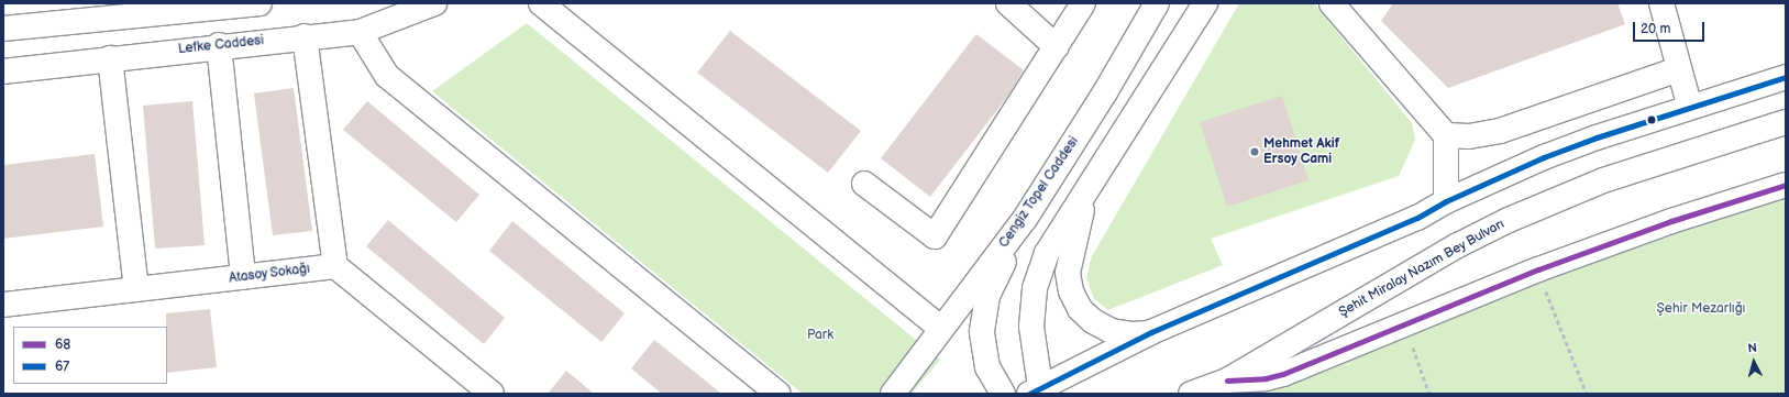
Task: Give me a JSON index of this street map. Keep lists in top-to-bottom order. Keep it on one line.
{"streets":{"street":["Lefke Caddesi","Cengiz Topel Caddesi","Şehit Miralay Nazım Bey Bulvarı","Atasoy Sokağı"]},"parks":["Şehir Mezarlığı","Park"],"places":["Mehmet Akif Ersoy Cami"],"lines":["transit line 67","transit line 68"],"legend":["68","67"],"scale_bar":"20 m","north":"top"}
